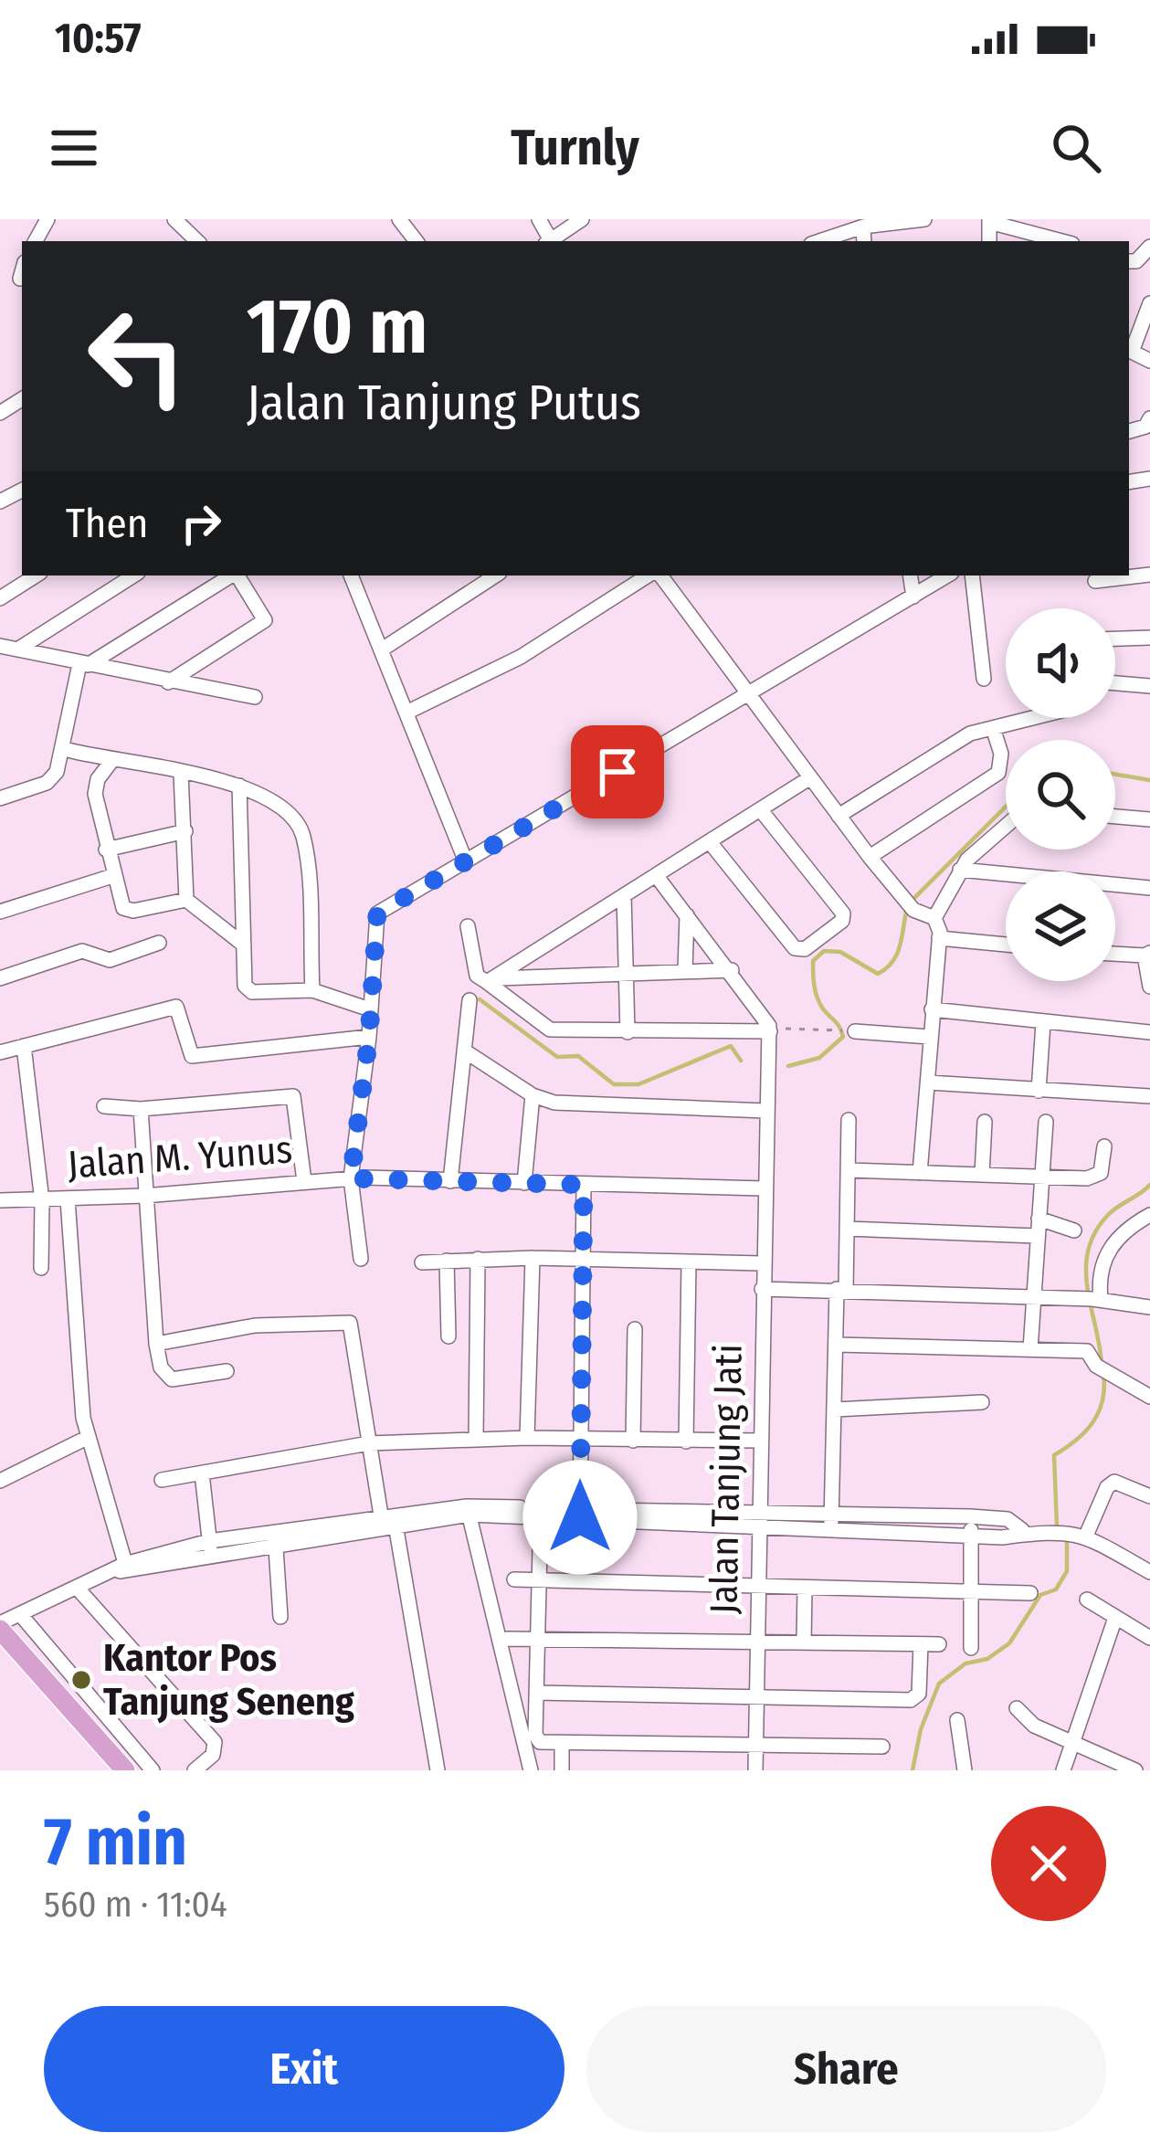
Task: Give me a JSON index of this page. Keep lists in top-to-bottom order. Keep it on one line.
{"streets":{"street":["Jalan M. Yunus","Jalan Tanjung Jati"]},"places":["Kantor Pos Tanjung Seneng"],"page":{"status":"10:57","header":"Turnly","turn":["170 m","Jalan Tanjung Putus"],"then":"Then","heading":["7 min","560 m · 11:04"],"buttons":["Exit","Share"]}}
